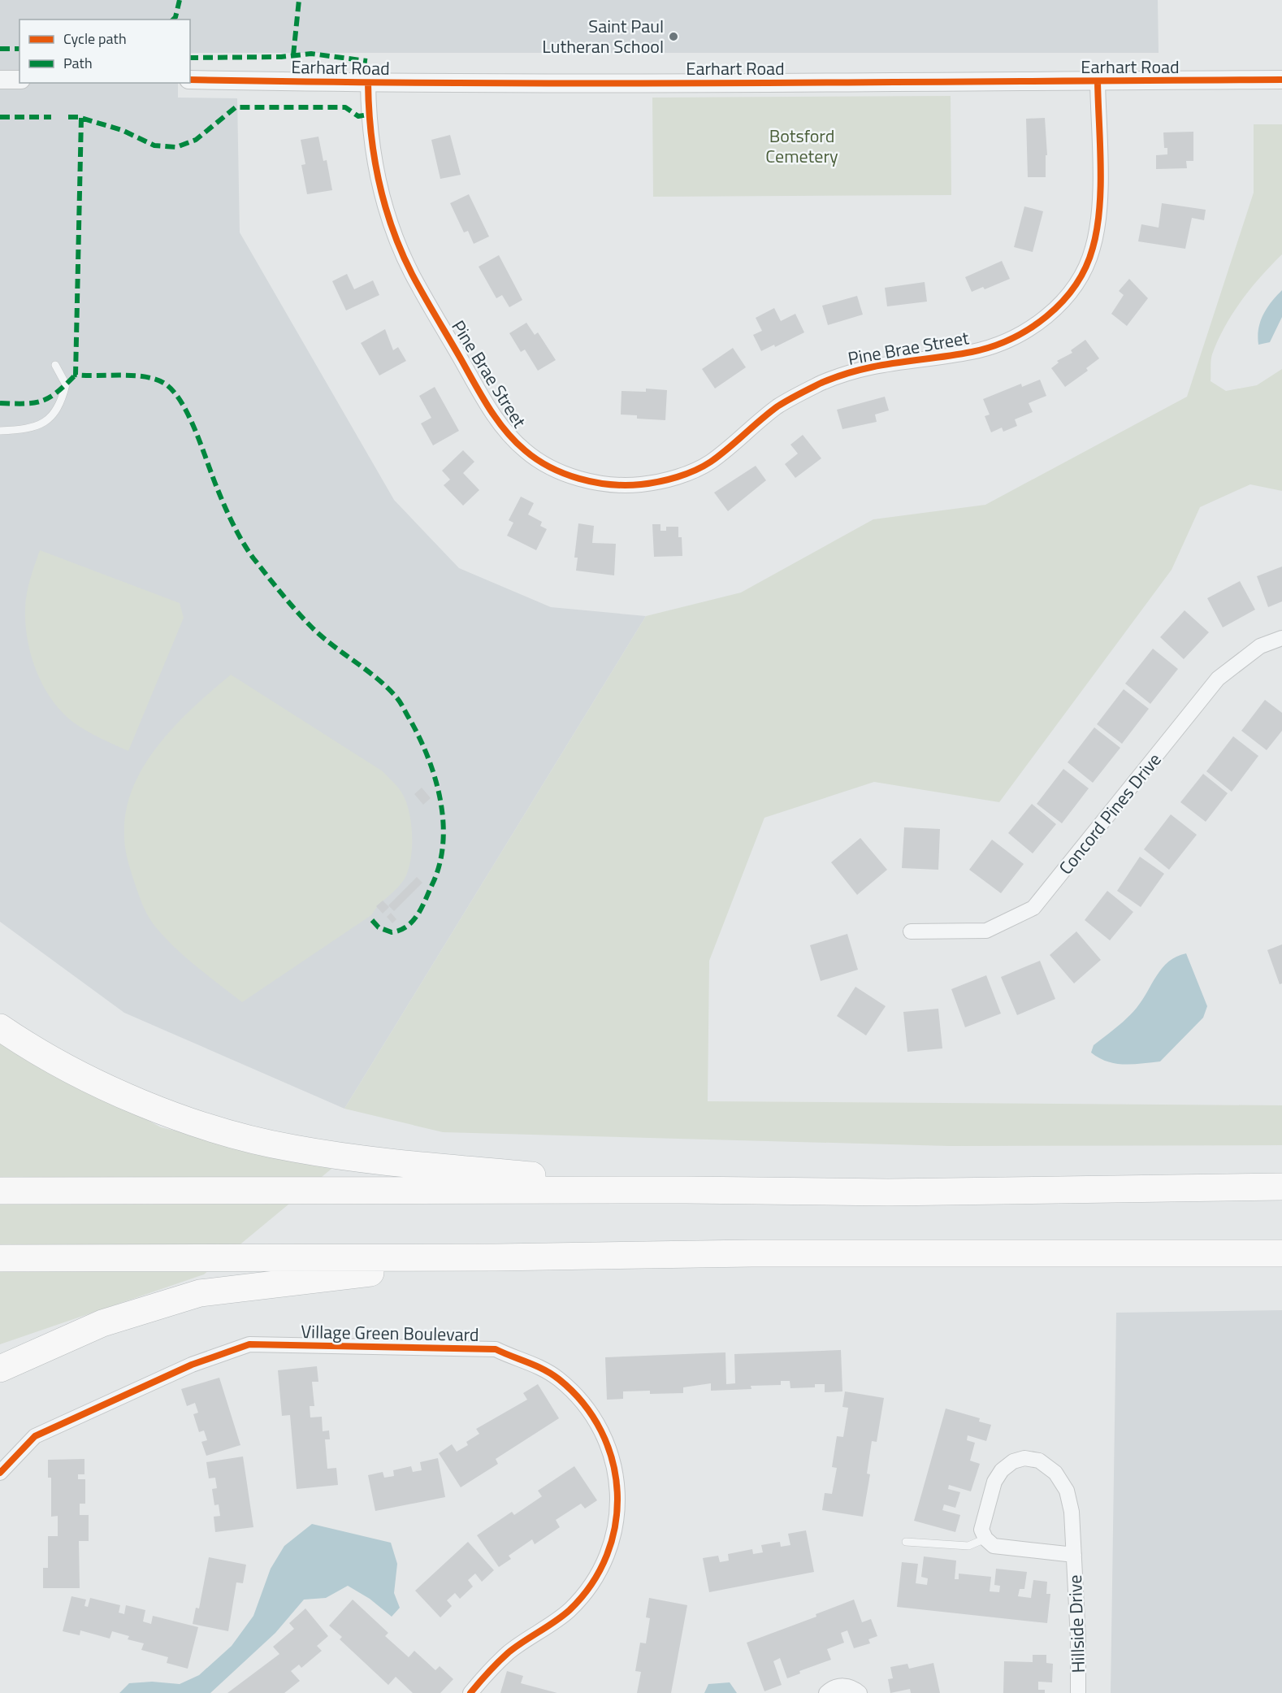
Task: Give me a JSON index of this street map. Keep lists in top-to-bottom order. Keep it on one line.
{"streets":{"street":["Earhart Road","Pine Brae Street","Concord Pines Drive","Village Green Boulevard","Hillside Drive"]},"crossings":[["Earhart Road","Pine Brae Street"]],"parks":["Botsford Cemetery"],"places":["Saint Paul Lutheran School"],"legend":["Cycle path","Path"]}
